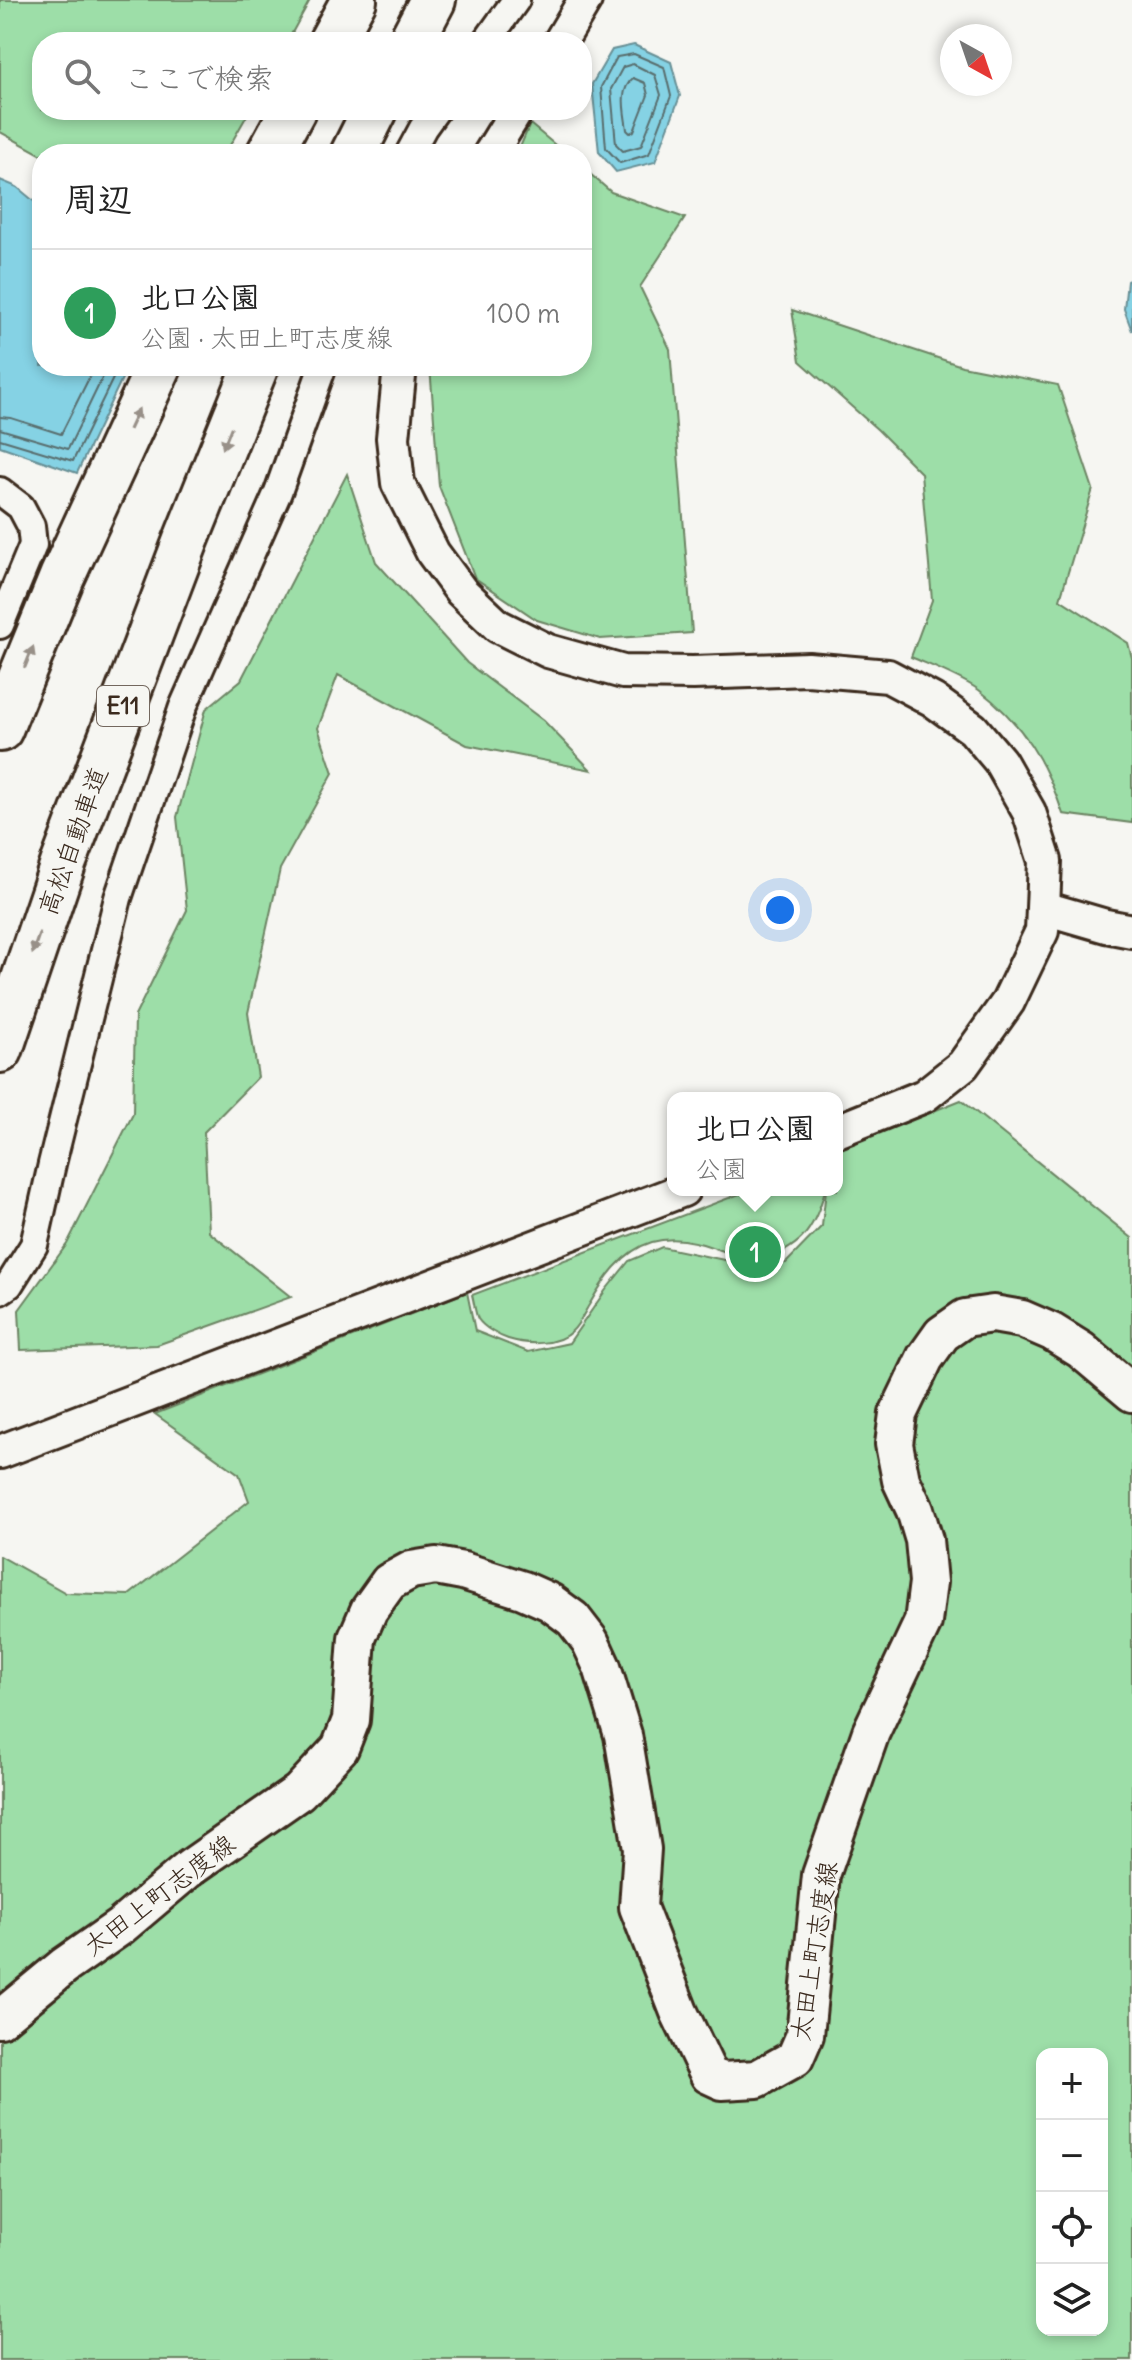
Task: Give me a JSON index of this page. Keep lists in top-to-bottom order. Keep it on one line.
{"streets":{"highway":["E11","高松自動車道"],"main road":["太田上町志度線"]},"north":"bottom right","page":{"search":"ここで検索","heading":"周辺","list":[{"mark":"1","name":"北口公園","note":"公園 · 太田上町志度線","value":"100 m"}],"popup":["北口公園","公園"],"pins":"1","map_buttons":["+","−"]}}
